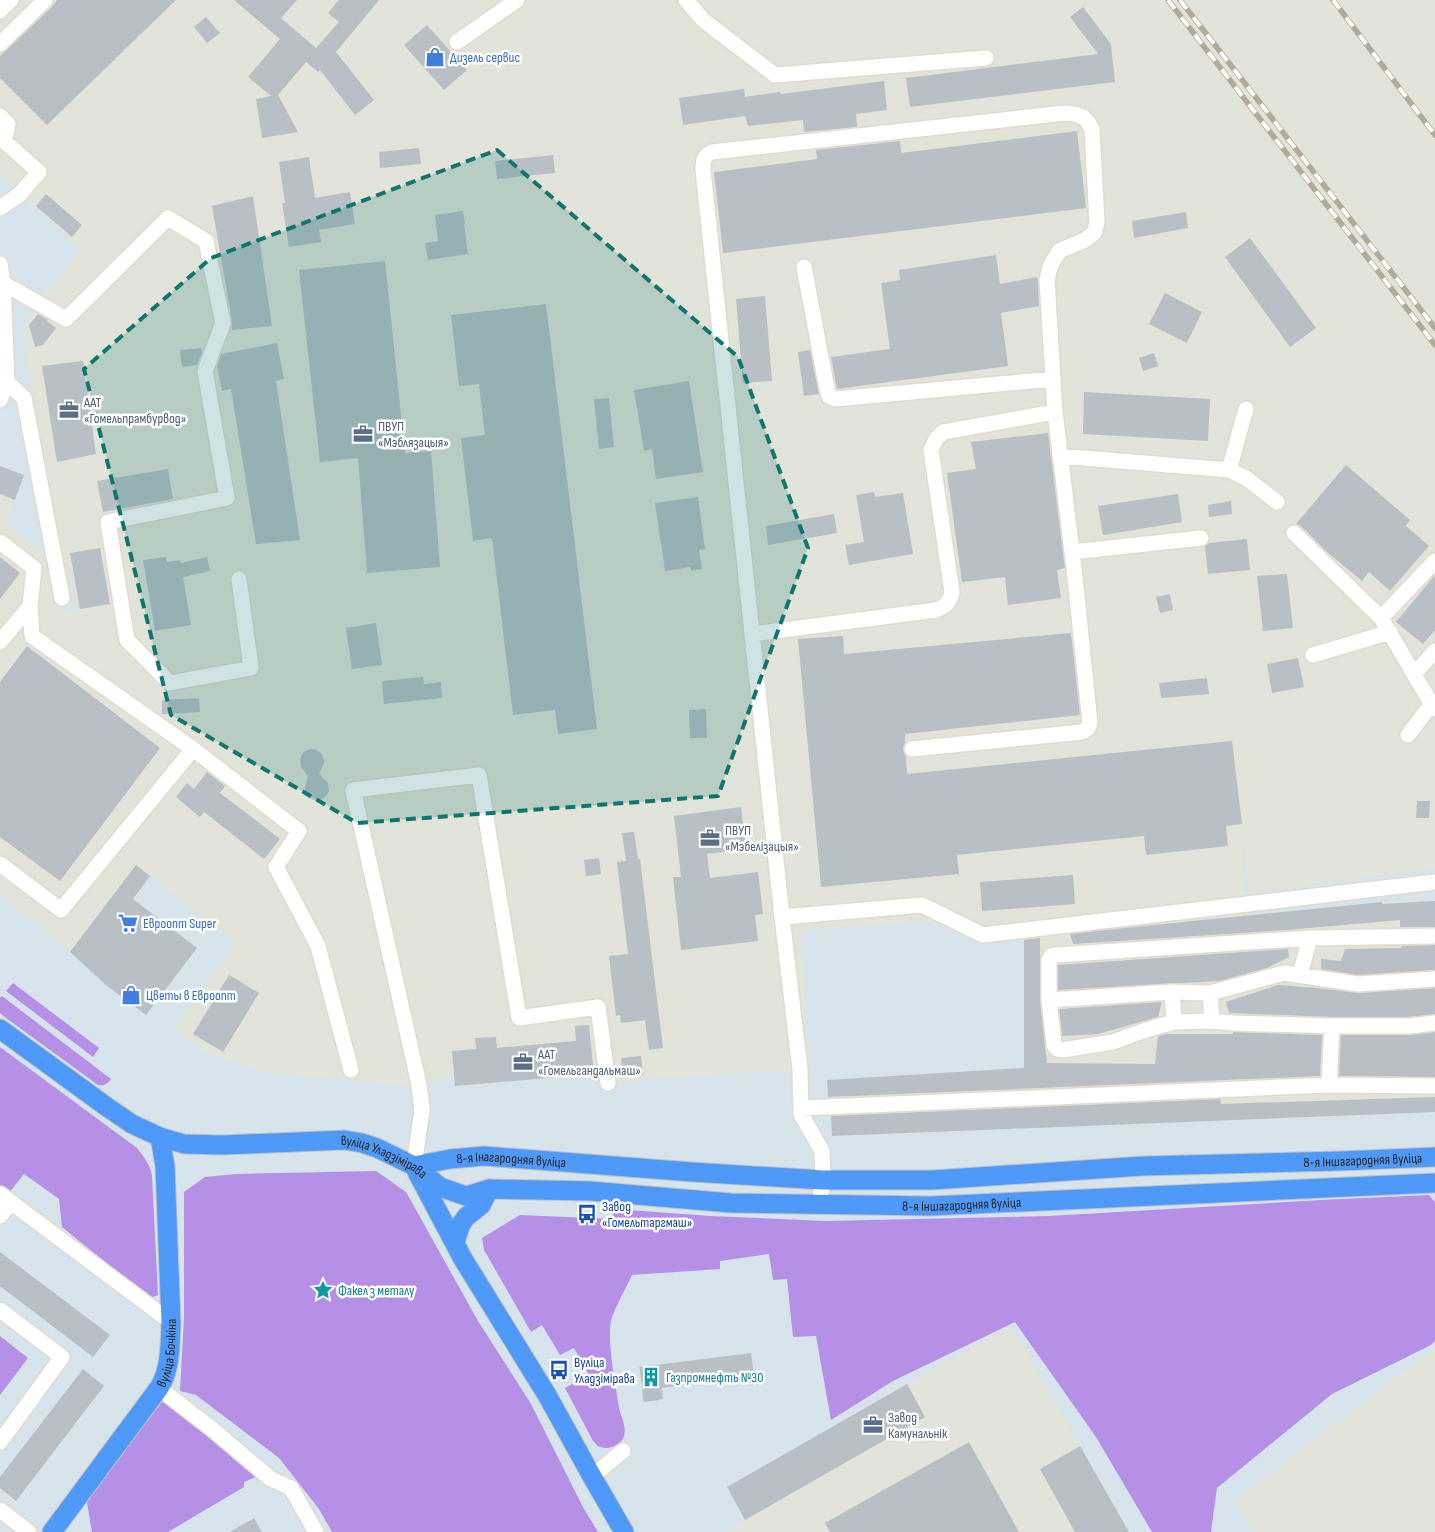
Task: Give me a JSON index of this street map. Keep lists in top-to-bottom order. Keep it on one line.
{"streets":{"main road":["8-я Іншагародняя вуліца","8-я Інагародняя вуліца","вуліца Уладзімірава","вуліца Бочкіна"]},"crossings":[["8-я Іншагародняя вуліца","8-я Інагародняя вуліца"],["8-я Інагародняя вуліца","вуліца Уладзімірава"],["вуліца Уладзімірава","вуліца Бочкіна"]],"places":{"shop":["Дизель сервис","Цветы в Евроопт"],"office":["ААТ «Гомельпрамбурвод»","ПВУП «Мэблязацыя»","ПВУП «Мэбелізацыя»","ААТ «Гомельгандальмаш»","Завод Камунальнік"],"supermarket":["Евроопт Super"],"bus stop":["Завод «Гомельтаргмаш»","Вуліца Уладзімірава"],"place":["Факел з металу"],"building":["Газпромнефть №30"]}}
